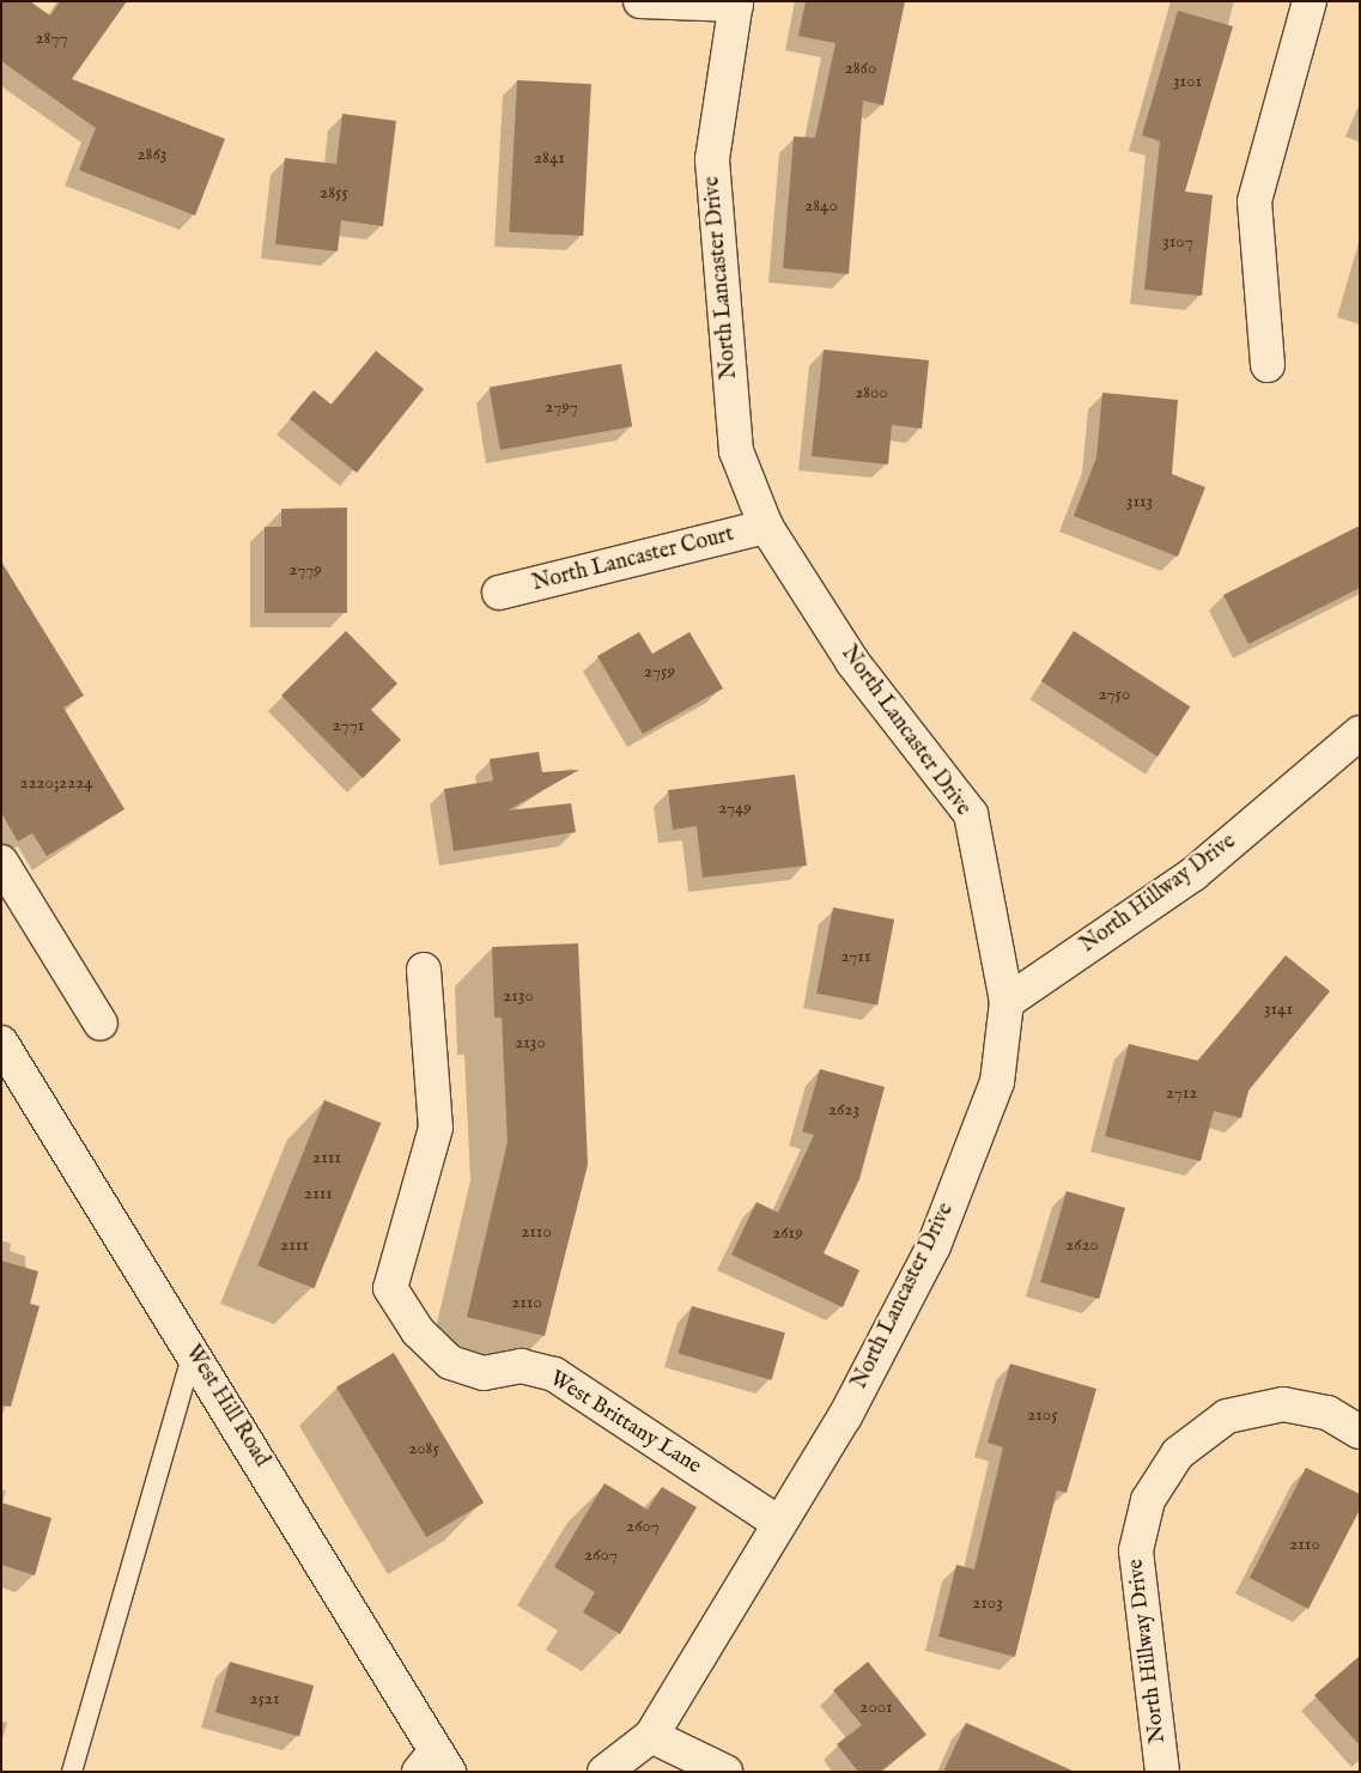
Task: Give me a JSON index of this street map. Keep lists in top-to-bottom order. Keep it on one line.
{"streets":{"street":["North Lancaster Drive","North Lancaster Court","North Hillway Drive","West Hill Road","West Brittany Lane"]},"crossings":[["North Lancaster Drive","North Lancaster Court"],["North Lancaster Drive","North Hillway Drive"],["North Lancaster Drive","West Brittany Lane"]],"house_numbers":["2877","2860","3101","2863","2841","2855","2840","3107","2800","2797","3113","2779","2759","2750","2771","2220;2224","2749","2711","2130","3141","2130","2712","2623","2111","2111","2110","2619","2111","2620","2110","2105","2085","2607","2110","2607","2103","2521","2001"]}
